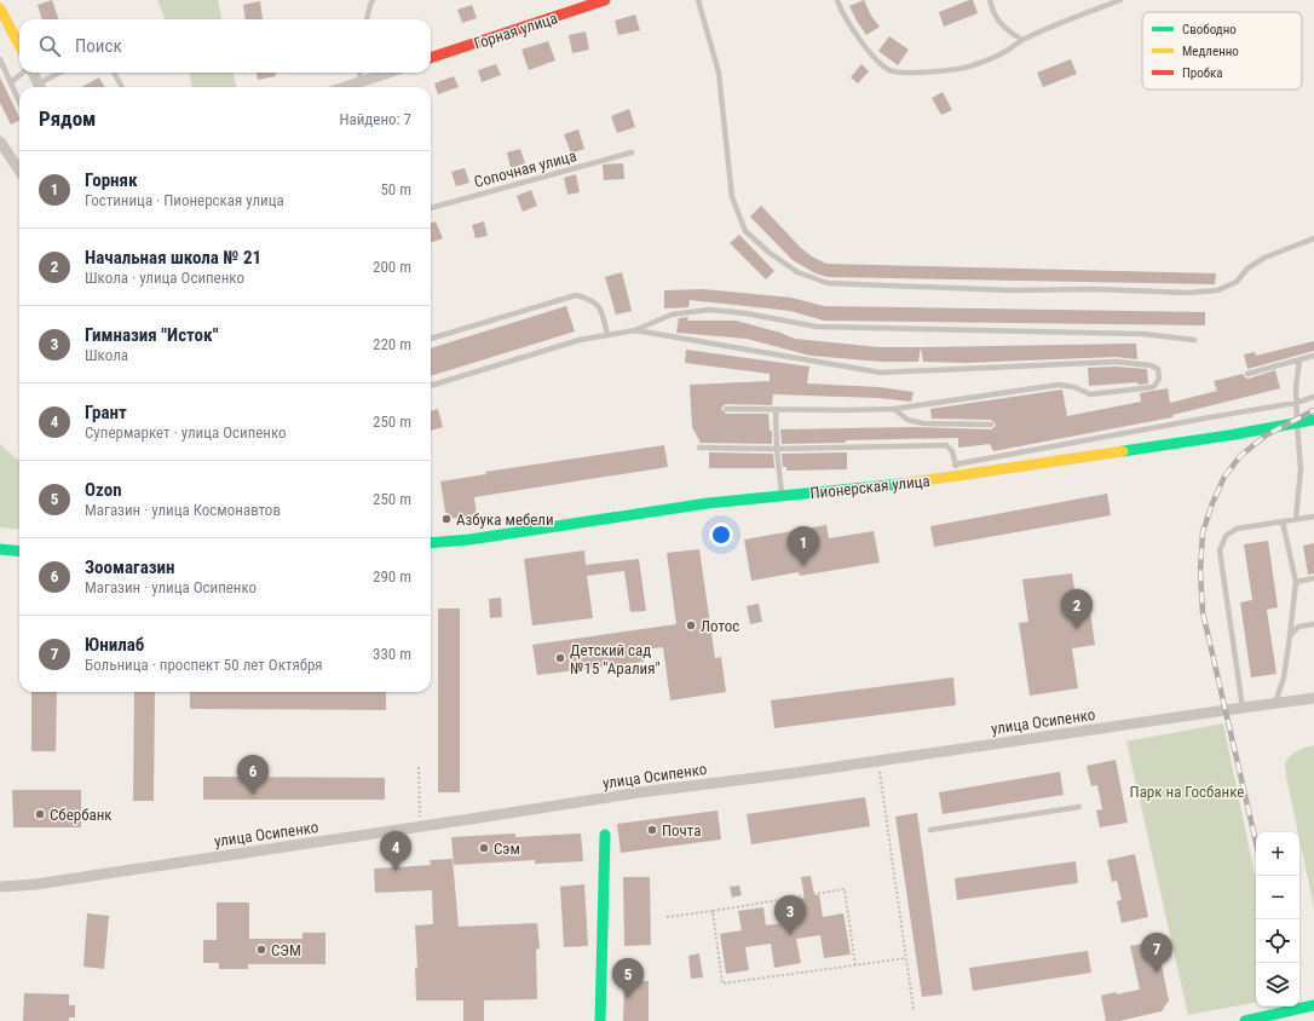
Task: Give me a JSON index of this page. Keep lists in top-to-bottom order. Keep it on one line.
{"streets":{"main road":["Горная улица","Пионерская улица"],"street":["улица Осипенко"],"lane":["Сопочная улица"]},"parks":["Парк на Госбанке"],"places":["Азбука мебели","Лотос","Детский сад №15 \"Аралия\"","Сбербанк","Почта","Сэм","СЭМ"],"legend":["Свободно","Медленно","Пробка"],"page":{"search":"Поиск","heading":["Рядом","Найдено: 7"],"list":[{"mark":"1","name":"Горняк","note":"Гостиница · Пионерская улица","value":"50 m"},{"mark":"2","name":"Начальная школа № 21","note":"Школа · улица Осипенко","value":"200 m"},{"mark":"3","name":"Гимназия \"Исток\"","note":"Школа","value":"220 m"},{"mark":"4","name":"Грант","note":"Супермаркет · улица Осипенко","value":"250 m"},{"mark":"5","name":"Ozon","note":"Магазин · улица Космонавтов","value":"250 m"},{"mark":"6","name":"Зоомагазин","note":"Магазин · улица Осипенко","value":"290 m"},{"mark":"7","name":"Юнилаб","note":"Больница · проспект 50 лет Октября","value":"330 m"}],"pins":["1","2","6","4","3","7","5"],"map_buttons":["+","−"]}}
